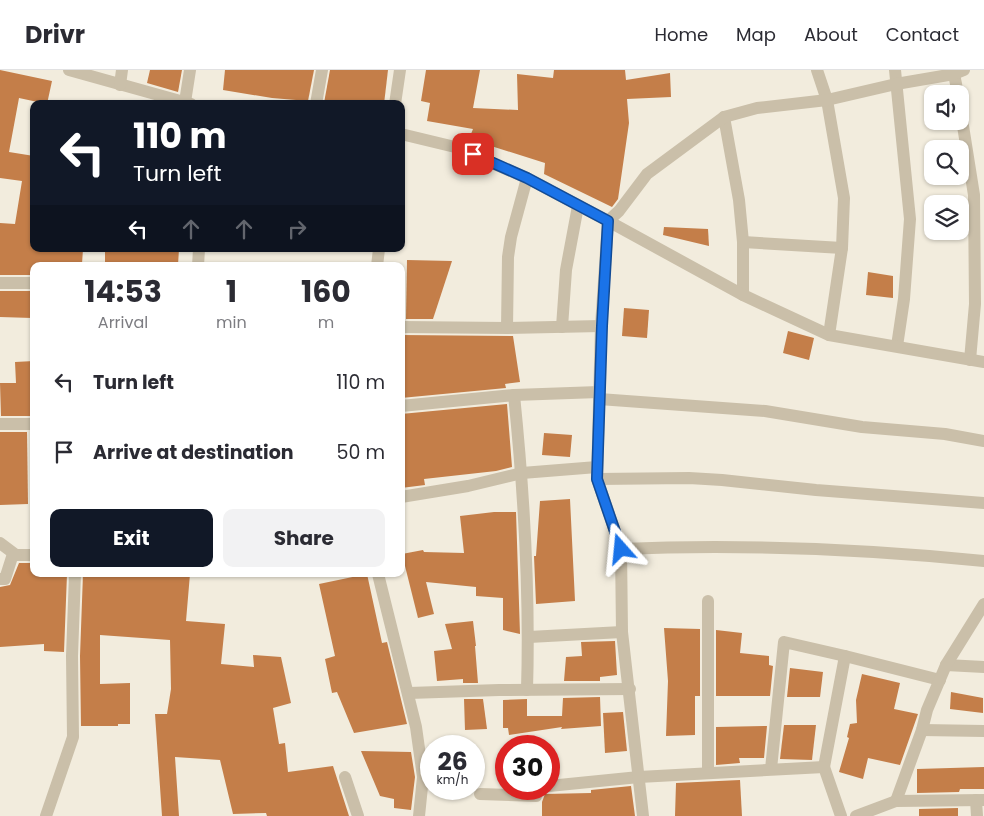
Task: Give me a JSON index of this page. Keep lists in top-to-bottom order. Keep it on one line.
{"page":{"header":"Drivr","nav":["Home","Map","About","Contact"],"turn":["110 m","Turn left"],"eta":["14:53","Arrival","1","min","160","m"],"list":[{"name":"Turn left","value":"110 m"},{"name":"Arrive at destination","value":"50 m"}],"buttons":["Exit","Share"],"speed":"26 km/h","limit":"30"}}
